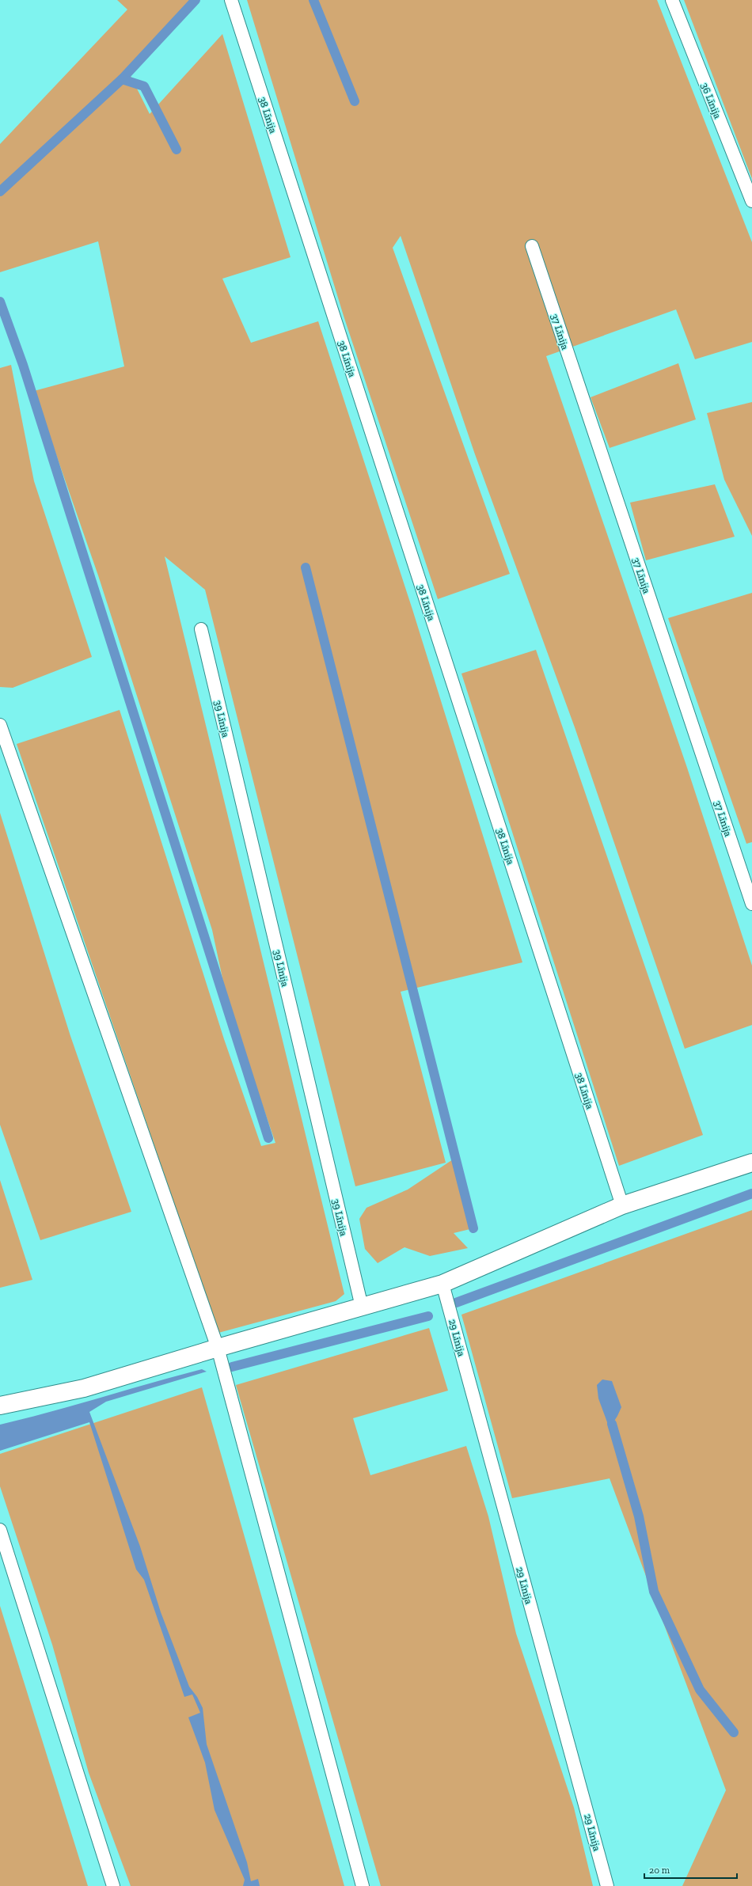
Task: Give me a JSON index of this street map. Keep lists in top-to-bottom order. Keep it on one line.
{"streets":{"lane":["36 Līnija","38 Līnija","37 Līnija","39 Līnija","29 Līnija"]},"scale_bar":"20 m"}
